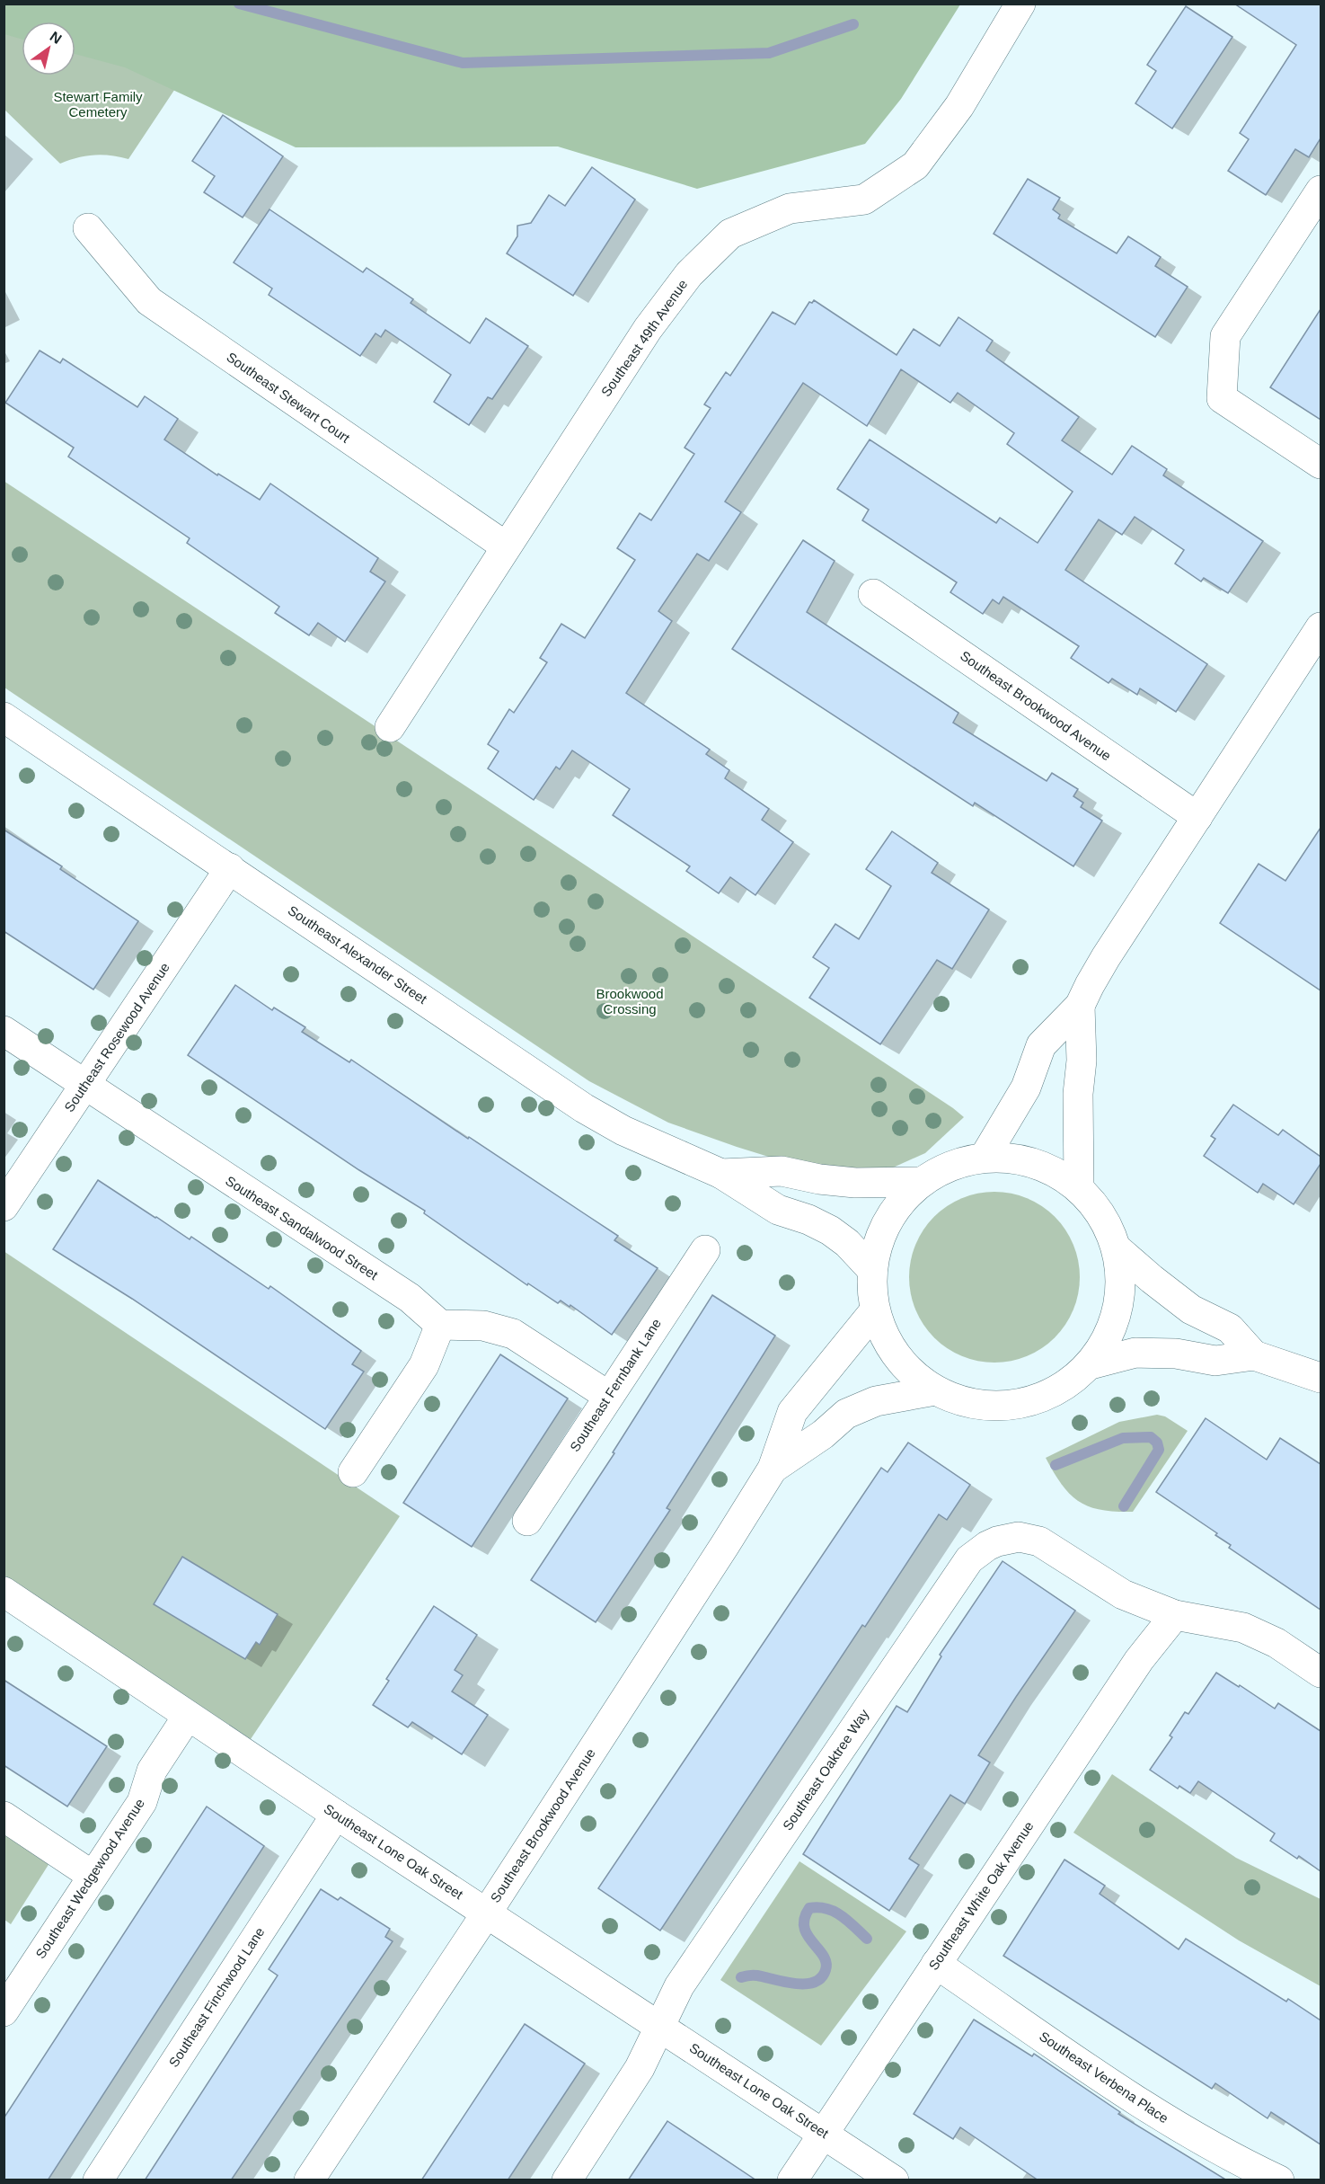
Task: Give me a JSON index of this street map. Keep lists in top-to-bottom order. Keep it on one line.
{"streets":{"street":["Southeast 49th Avenue","Southeast Stewart Court","Southeast Brookwood Avenue","Southeast Alexander Street","Southeast Rosewood Avenue","Southeast Sandalwood Street","Southeast Fernbank Lane","Southeast Oaktree Way","Southeast Lone Oak Street","Southeast Wedgewood Avenue","Southeast White Oak Avenue","Southeast Finchwood Lane","Southeast Verbena Place"]},"crossings":[["Southeast 49th Avenue","Southeast Stewart Court"],["Southeast Brookwood Avenue","Southeast Lone Oak Street"],["Southeast Alexander Street","Southeast Rosewood Avenue"],["Southeast Rosewood Avenue","Southeast Sandalwood Street"],["Southeast Oaktree Way","Southeast Lone Oak Street"],["Southeast Oaktree Way","Southeast White Oak Avenue"],["Southeast Lone Oak Street","Southeast Wedgewood Avenue"],["Southeast Lone Oak Street","Southeast White Oak Avenue"],["Southeast Lone Oak Street","Southeast Finchwood Lane"],["Southeast White Oak Avenue","Southeast Verbena Place"]],"parks":["Stewart Family Cemetery","Brookwood Crossing"],"north":"top right"}
